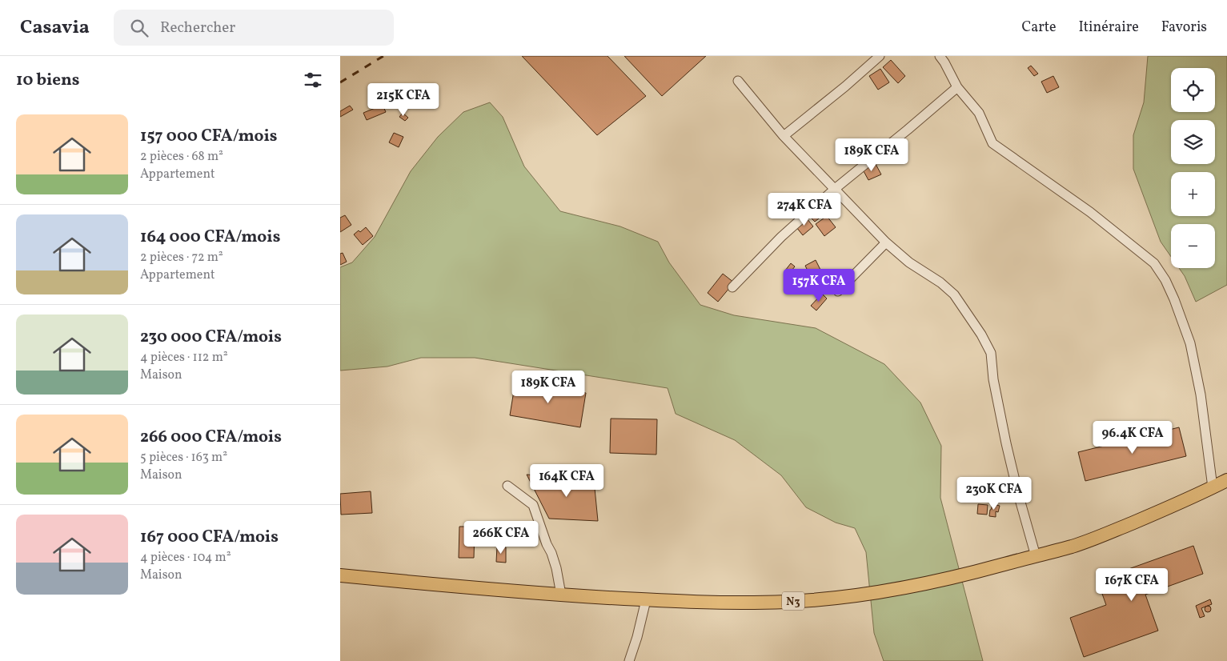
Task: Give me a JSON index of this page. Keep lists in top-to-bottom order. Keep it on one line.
{"streets":{"highway":["N3"]},"page":{"header":"Casavia","search":"Rechercher","nav":["Carte","Itinéraire","Favoris"],"heading":"10 biens","map_buttons":["+","−"],"price":["215K CFA","189K CFA","274K CFA","157K CFA","189K CFA","96.4K CFA","164K CFA","230K CFA","266K CFA","167K CFA"],"list":[{"name":"157 000 CFA/mois","note":"2 pièces · 68 m² · Appartement"},{"name":"164 000 CFA/mois","note":"2 pièces · 72 m² · Appartement"},{"name":"230 000 CFA/mois","note":"4 pièces · 112 m² · Maison"},{"name":"266 000 CFA/mois","note":"5 pièces · 163 m² · Maison"},{"name":"167 000 CFA/mois","note":"4 pièces · 104 m² · Maison"}]}}
